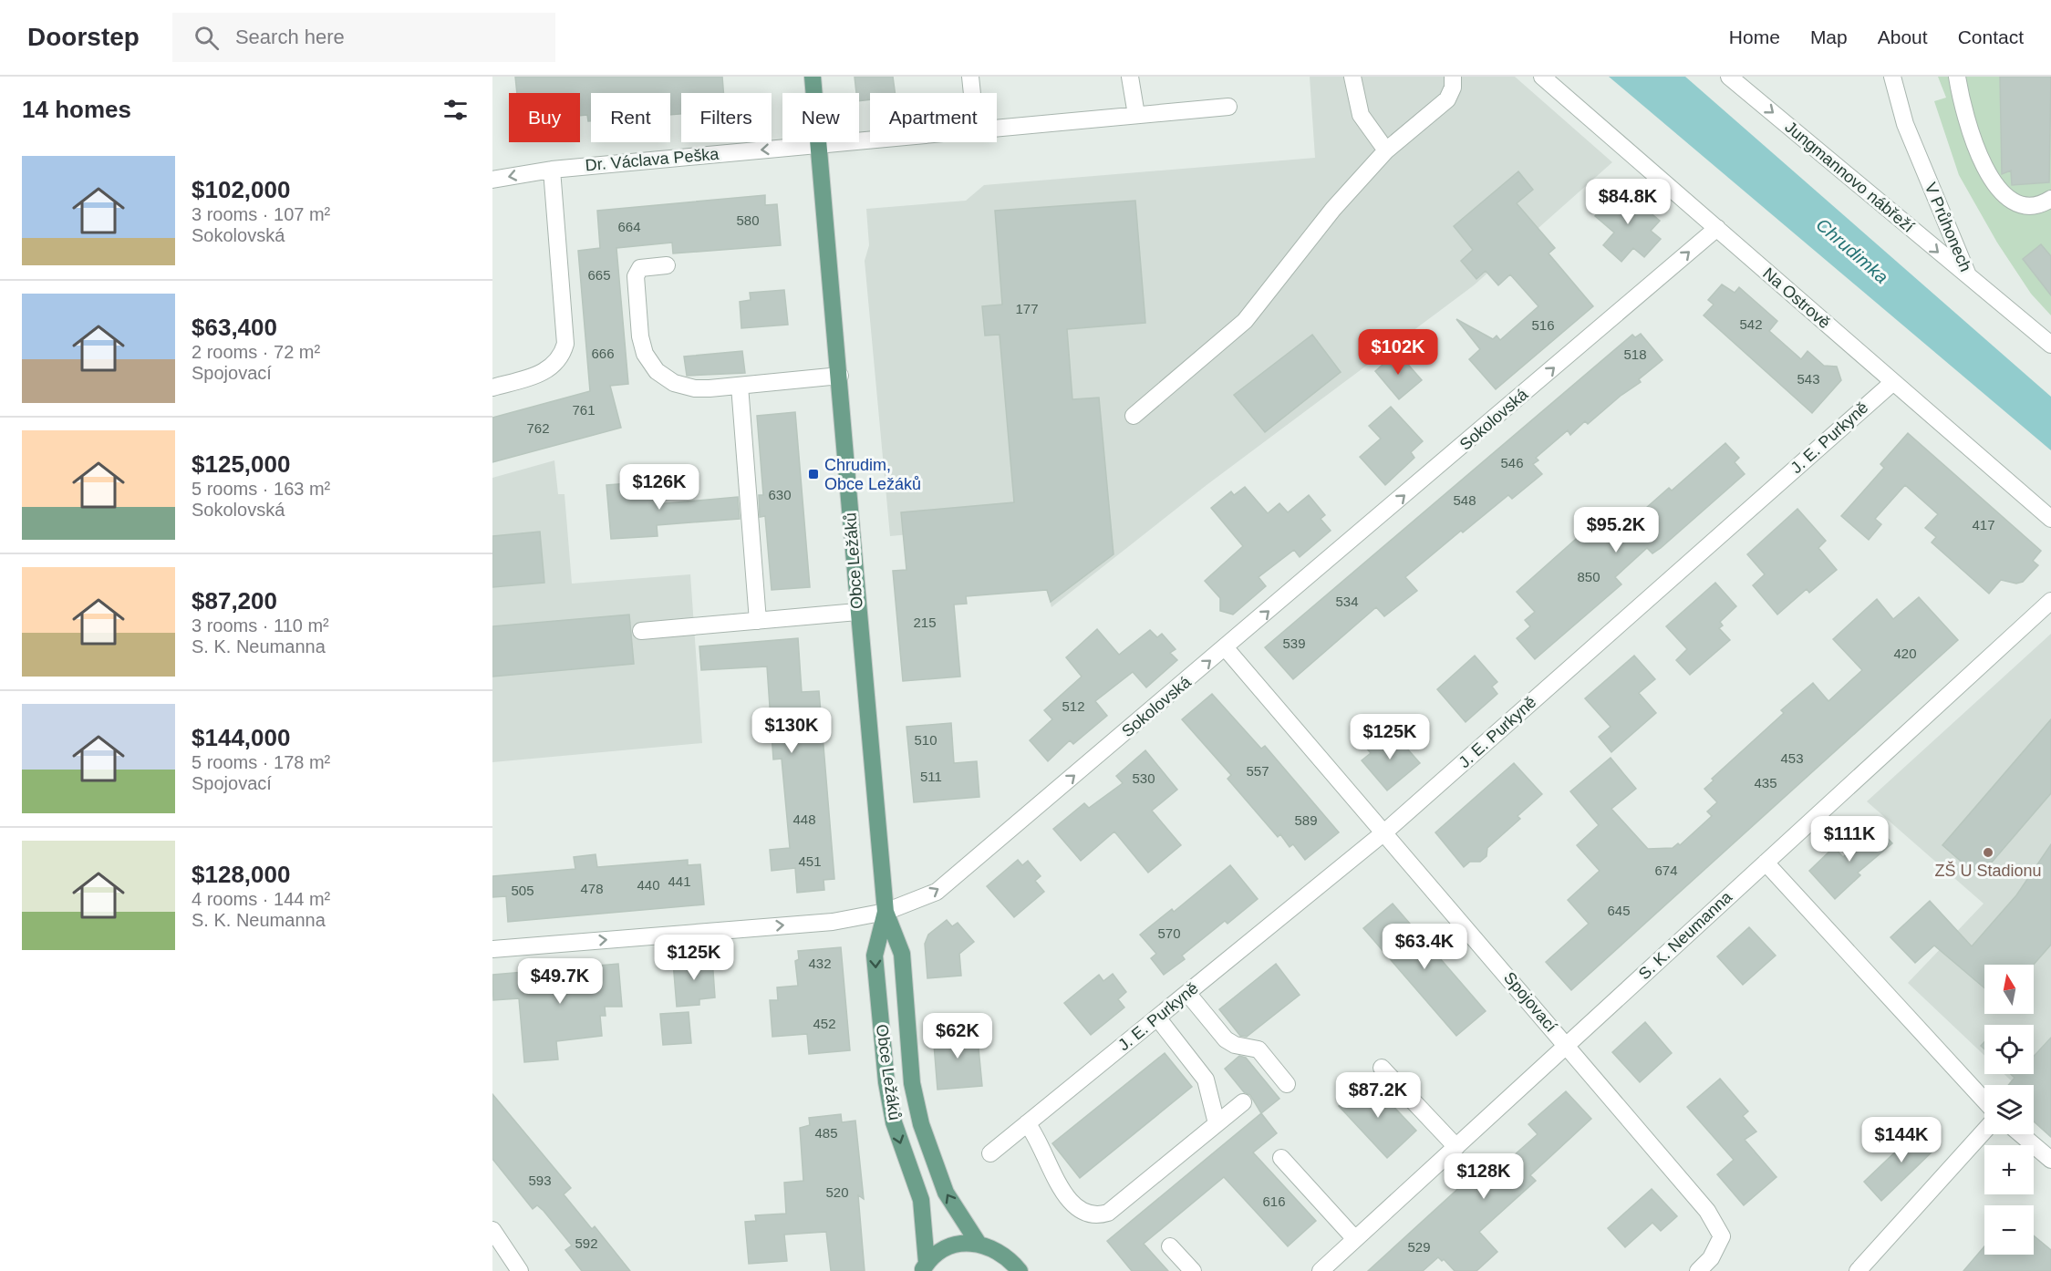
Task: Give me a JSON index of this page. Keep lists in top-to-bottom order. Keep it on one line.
{"streets":{"main road":["Obce Ležáků"],"street":["Dr. Václava Peška","Jungmannovo nábřeží","V Průhonech","Na Ostrově","Sokolovská","J. E. Purkyně","S. K. Neumanna","Spojovací"]},"crossings":[["Dr. Václava Peška","Obce Ležáků"],["Jungmannovo nábřeží","V Průhonech"],["Na Ostrově","Sokolovská"],["Na Ostrově","J. E. Purkyně"],["Sokolovská","Obce Ležáků"],["Sokolovská","Spojovací"],["J. E. Purkyně","Spojovací"],["S. K. Neumanna","Spojovací"]],"one_way":["Dr. Václava Peška","Jungmannovo nábřeží","Sokolovská"],"water":["Chrudimka"],"places":{"transit":["Chrudim, Obce Ležáků"],"other":["ZŠ U Stadionu"]},"house_numbers":["580","664","665","177","542","516","666","518","543","761","762","546","630","548","417","850","534","215","539","420","512","510","453","557","511","530","435","448","589","451","674","441","440","478","505","645","570","432","452","485","593","520","616","592","529"],"north":"top","page":{"header":"Doorstep","search":"Search here","nav":["Home","Map","About","Contact"],"heading":"14 homes","chip":["Buy","Rent","Filters","New","Apartment"],"list":[{"name":"$102,000","note":"3 rooms · 107 m² · Sokolovská"},{"name":"$63,400","note":"2 rooms · 72 m² · Spojovací"},{"name":"$125,000","note":"5 rooms · 163 m² · Sokolovská"},{"name":"$87,200","note":"3 rooms · 110 m² · S. K. Neumanna"},{"name":"$144,000","note":"5 rooms · 178 m² · Spojovací"},{"name":"$128,000","note":"4 rooms · 144 m² · S. K. Neumanna"}],"price":["$84.8K","$102K","$126K","$95.2K","$130K","$125K","$111K","$63.4K","$125K","$49.7K","$62K","$87.2K","$144K","$128K"],"map_buttons":["+","−"]}}
